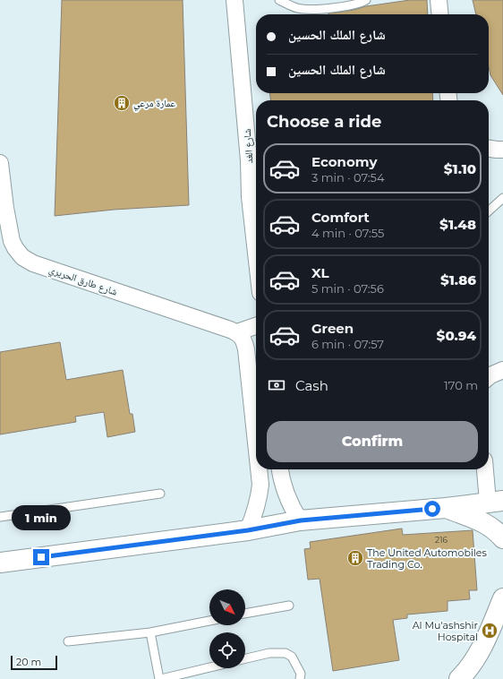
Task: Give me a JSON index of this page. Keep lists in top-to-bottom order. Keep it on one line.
{"streets":{"street":["شارع الغد","شارع طارق الحريري"]},"places":{"building":["عمارة مرعي","The United Automobiles Trading Co."],"hospital":["Al Mu'ashshir Hospital"]},"house_numbers":["216"],"scale_bar":"20 m","north":"bottom right","page":{"banner":["شارع الملك الحسين","شارع الملك الحسين"],"heading":"Choose a ride","list":[{"name":"Economy","note":"3 min · 07:54","value":"$1.10"},{"name":"Comfort","note":"4 min · 07:55","value":"$1.48"},{"name":"XL","note":"5 min · 07:56","value":"$1.86"},{"name":"Green","note":"6 min · 07:57","value":"$0.94"}],"pay":["Cash","170 m"],"buttons":"Confirm","bubble":"1 min","scale":"20 m"}}
